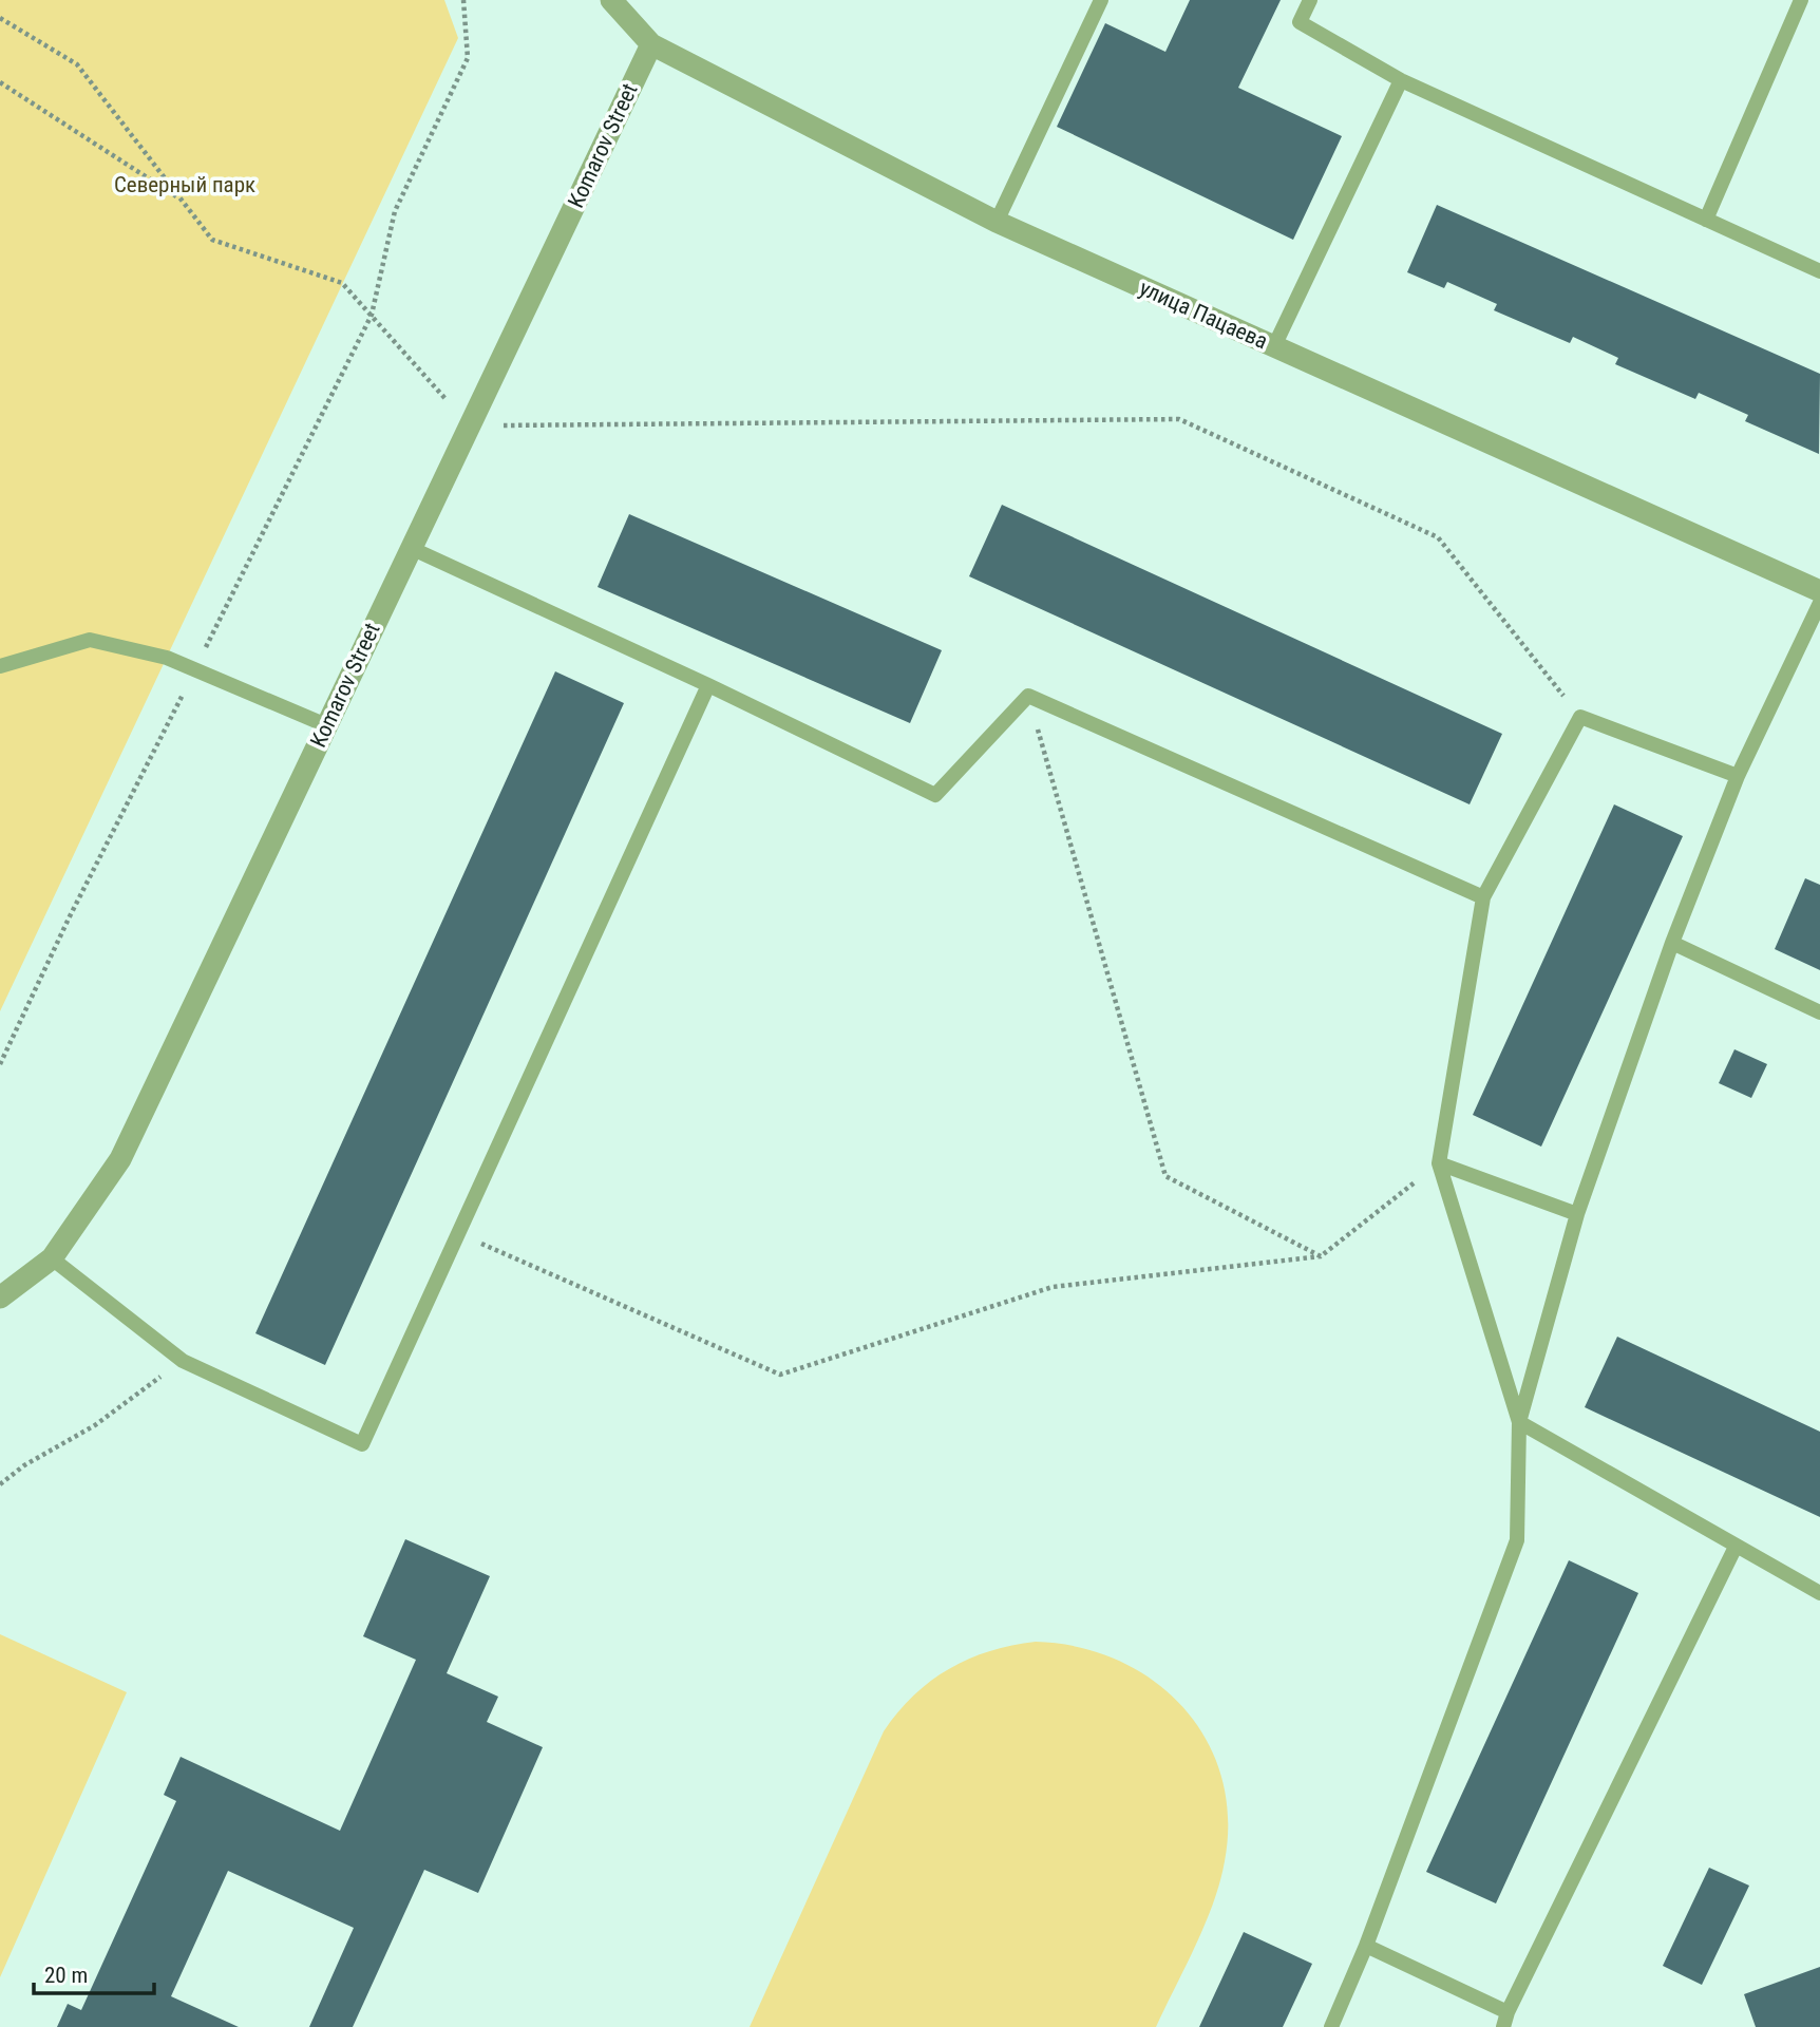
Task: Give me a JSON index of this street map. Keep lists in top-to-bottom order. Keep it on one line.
{"streets":{"street":["Komarov Street","улица Пацаева"]},"crossings":[["Komarov Street","улица Пацаева"]],"parks":["Северный парк"],"scale_bar":"20 m"}
